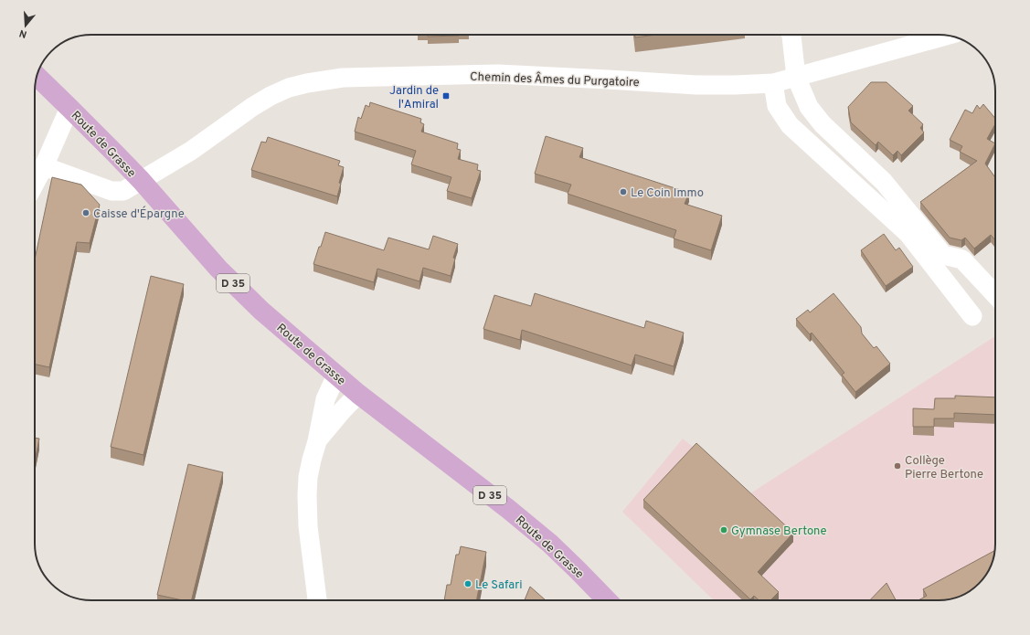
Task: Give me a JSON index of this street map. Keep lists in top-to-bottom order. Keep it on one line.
{"streets":{"main road":["Route de Grasse","D 35"],"street":["Chemin des Âmes du Purgatoire"]},"crossings":[["Chemin des Âmes du Purgatoire","Route de Grasse"]],"places":{"transit":["Jardin de l'Amiral"],"other":["Le Coin Immo","Caisse d'Épargne","Collège Pierre Bertone","Gymnase Bertone","Le Safari"]},"north":"bottom"}
